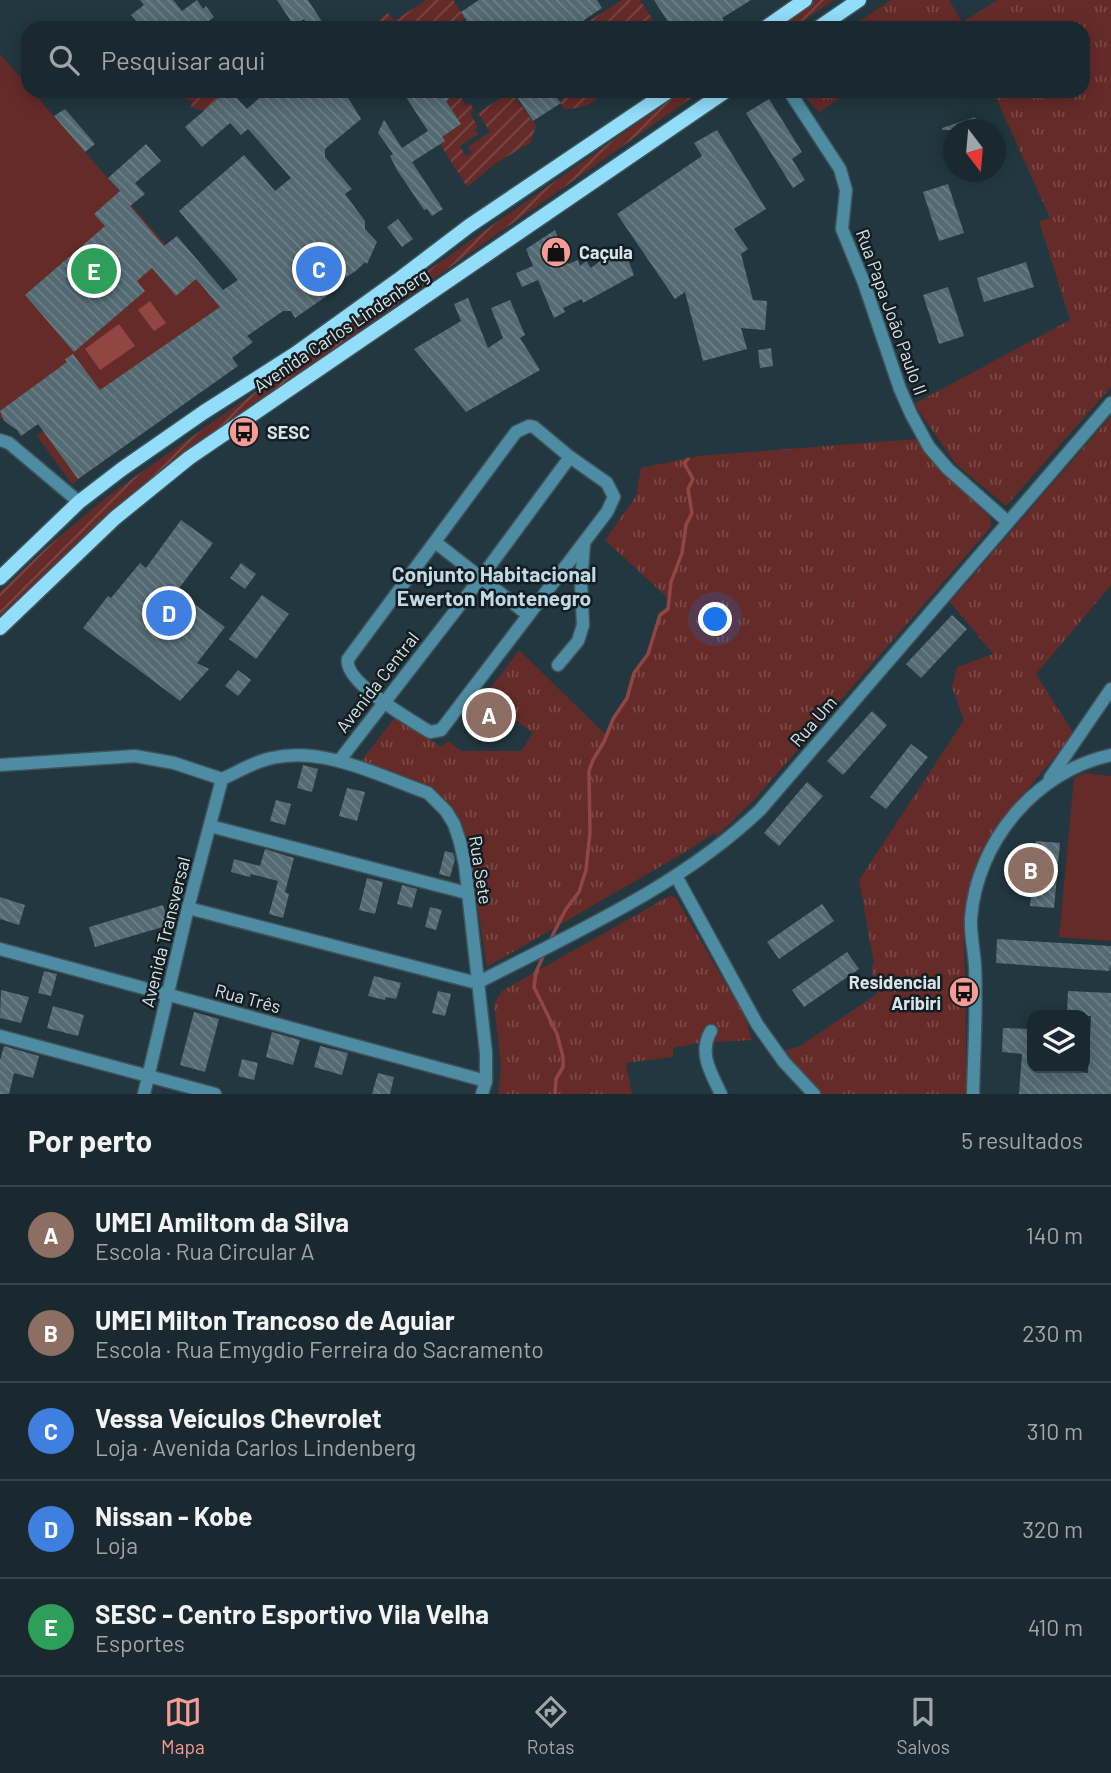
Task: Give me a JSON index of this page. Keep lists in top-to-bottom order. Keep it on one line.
{"streets":{"main road":["Avenida Carlos Lindenberg"],"street":["Rua Papa João Paulo II","Avenida Central","Rua Um","Rua Sete","Avenida Transversal","Rua Três"]},"crossings":[["Rua Papa João Paulo II","Rua Um"],["Avenida Central","Rua Sete"],["Rua Um","Rua Sete"],["Rua Sete","Avenida Transversal"],["Rua Sete","Rua Três"],["Avenida Transversal","Rua Três"]],"districts":["Conjunto Habitacional Ewerton Montenegro"],"places":{"shop":["Caçula"],"bus stop":["SESC","Residencial Aribiri"]},"north":"bottom","page":{"search":"Pesquisar aqui","pins":["C","E","D","A","B"],"heading":["Por perto","5 resultados"],"list":[{"mark":"A","name":"UMEI Amiltom da Silva","note":"Escola · Rua Circular A","value":"140 m"},{"mark":"B","name":"UMEI Milton Trancoso de Aguiar","note":"Escola · Rua Emygdio Ferreira do Sacramento","value":"230 m"},{"mark":"C","name":"Vessa Veículos Chevrolet","note":"Loja · Avenida Carlos Lindenberg","value":"310 m"},{"mark":"D","name":"Nissan - Kobe","note":"Loja","value":"320 m"},{"mark":"E","name":"SESC - Centro Esportivo Vila Velha","note":"Esportes","value":"410 m"}],"nav":["Mapa","Rotas","Salvos"]}}
